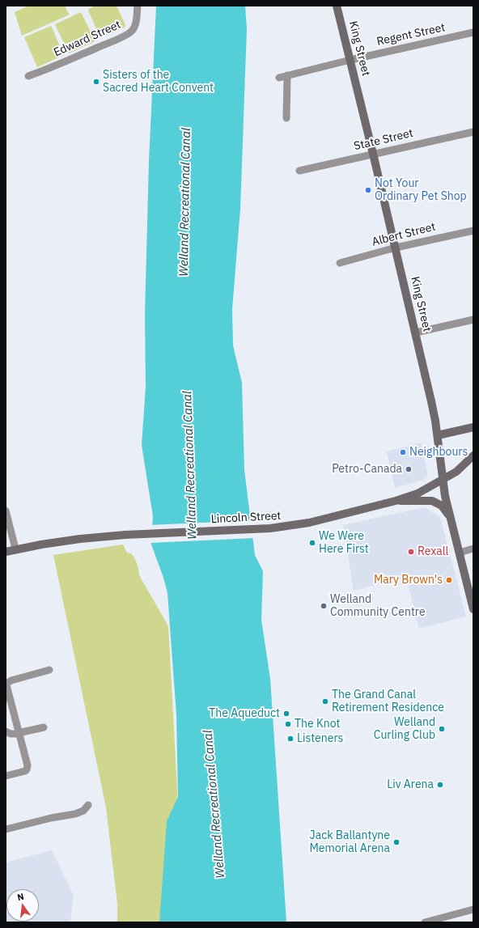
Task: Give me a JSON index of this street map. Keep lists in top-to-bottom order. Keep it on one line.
{"streets":{"main road":["King Street","Lincoln Street"],"street":["Regent Street","Edward Street","State Street","Albert Street"]},"crossings":[["Regent Street","King Street"],["King Street","State Street"],["King Street","Albert Street"],["King Street","Lincoln Street"]],"water":["Welland Recreational Canal"],"places":["Sisters of the Sacred Heart Convent","Not Your Ordinary Pet Shop","Neighbours","Petro-Canada","We Were Here First","Rexall","Mary Brown's","Welland Community Centre","The Grand Canal Retirement Residence","The Aqueduct","The Knot","Welland Curling Club","Listeners","Liv Arena","Jack Ballantyne Memorial Arena"],"north":"top"}
